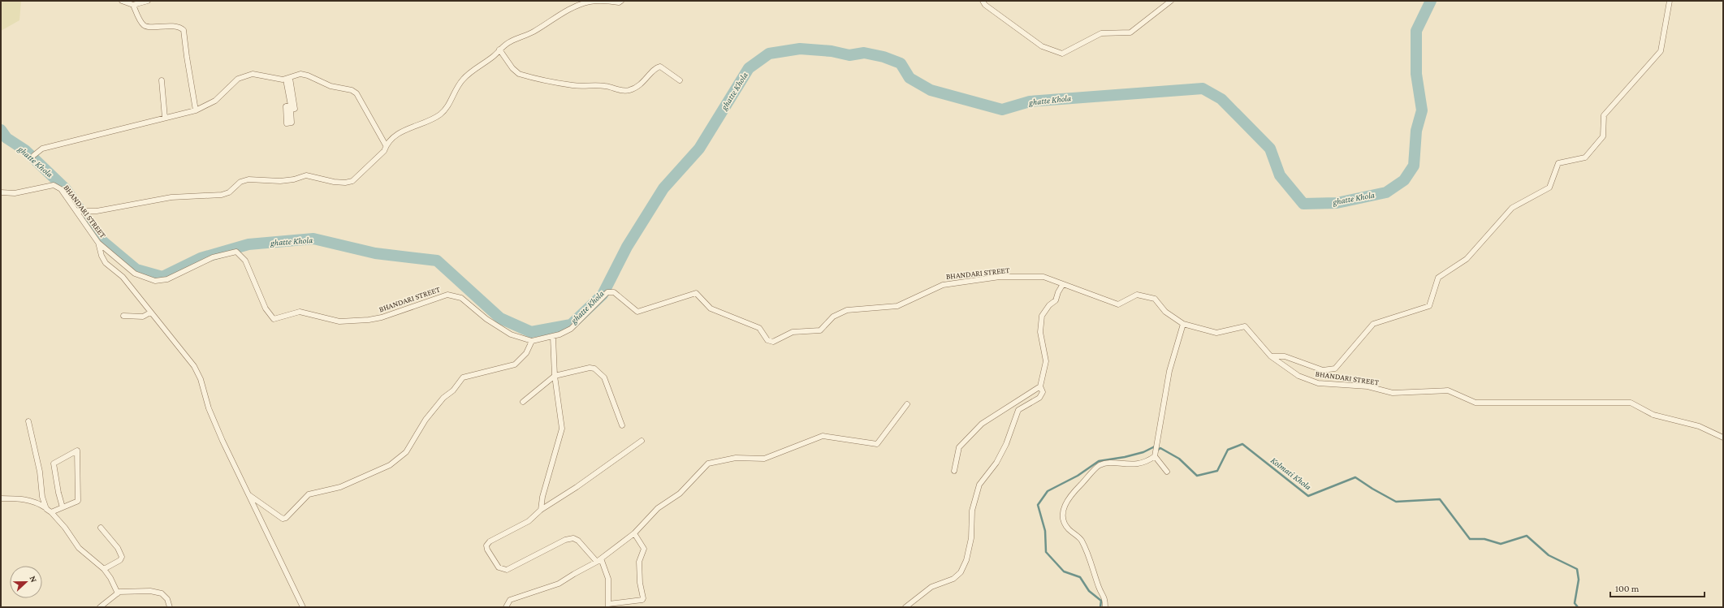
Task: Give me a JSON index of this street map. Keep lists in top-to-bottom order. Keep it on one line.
{"streets":{"street":["BHANDARI STREET"]},"water":["ghatte Khola","Kolmati Khola"],"scale_bar":"100 m","north":"right"}
